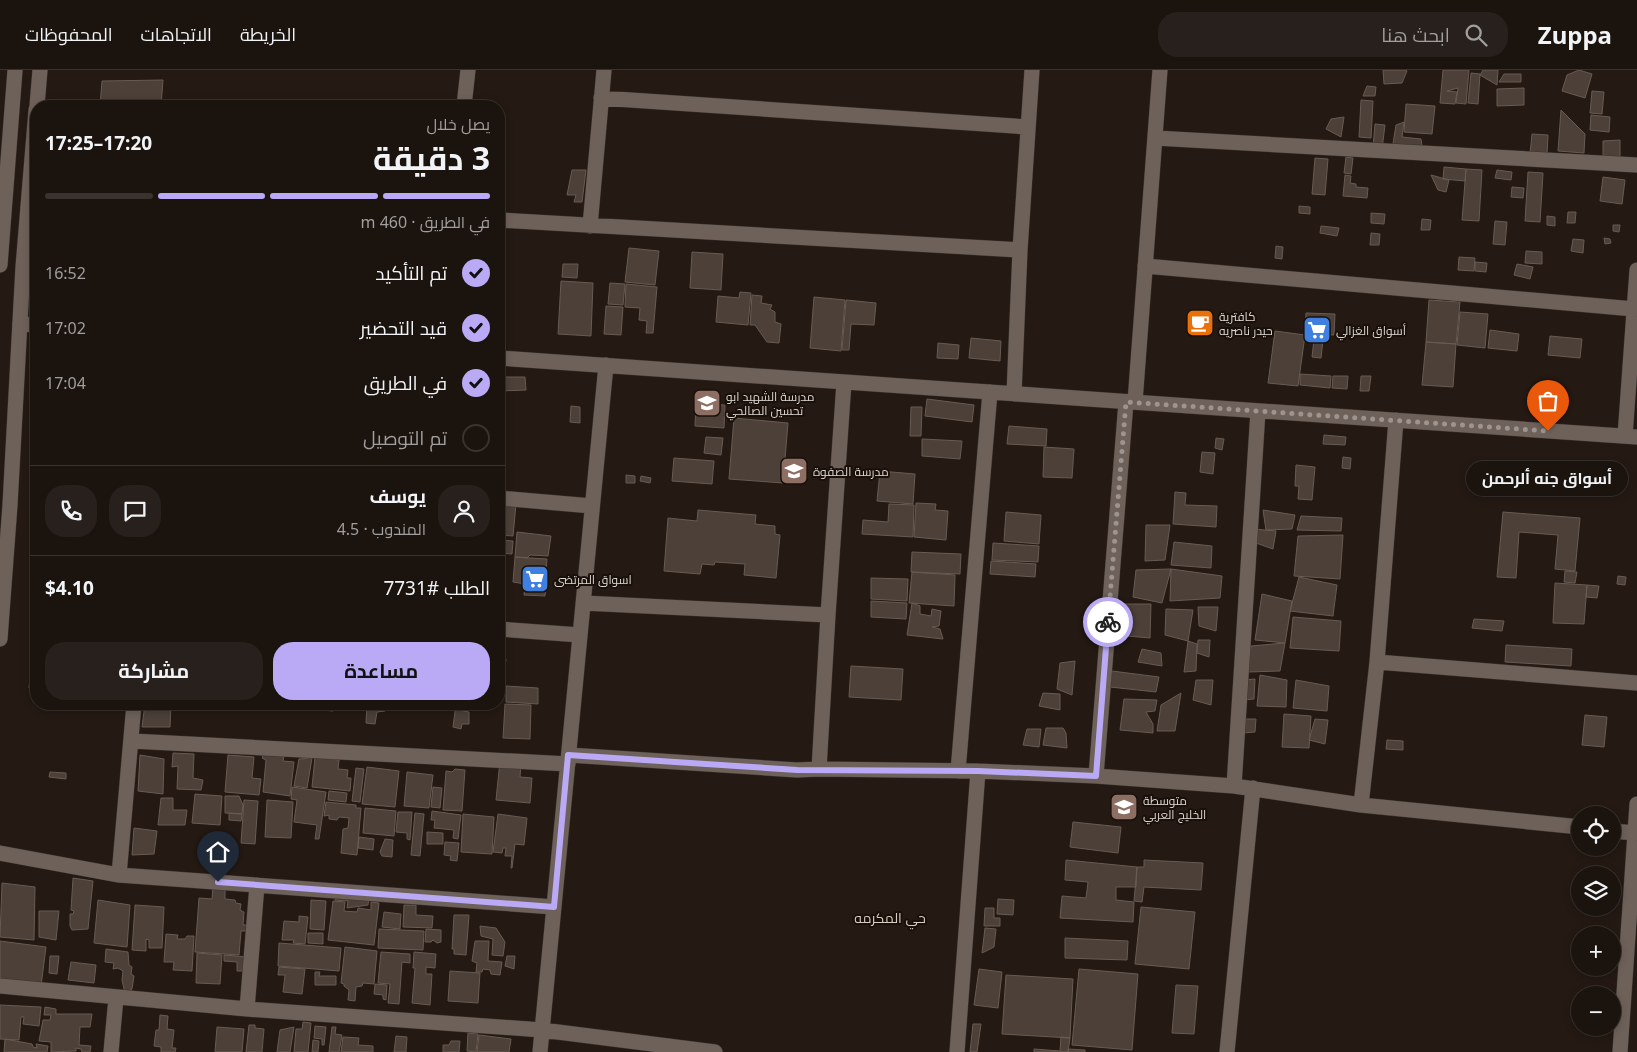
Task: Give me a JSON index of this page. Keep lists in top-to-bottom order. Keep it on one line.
{"districts":["حي المكرمه"],"places":{"cafe":["كافترية حيدر ناصريه"],"supermarket":["أسواق الغزالي","اسواق المرتضى"],"school or university":["مدرسة الشهيد ابو تحسين الصالحي","مدرسة الصفوة","متوسطة الخليج العربي"],"other":["أسواق جنه ألرحمن"]},"page":{"header":"Zuppa","search":"ابحث هنا","nav":["الخريطة","الاتجاهات","المحفوظات"],"heading":["3 دقيقة","يصل خلال","17:20–17:25"],"panel":["يوسف","المندوب · 4.5","الطلب #7731","$4.10"],"bar":"في الطريق · 460 m","list":[["تم التأكيد","16:52"],["قيد التحضير","17:02"],["في الطريق","17:04"],"تم التوصيل"],"bubble":"أسواق جنه ألرحمن","buttons":["مساعدة","مشاركة"],"map_buttons":["+","−"]}}
